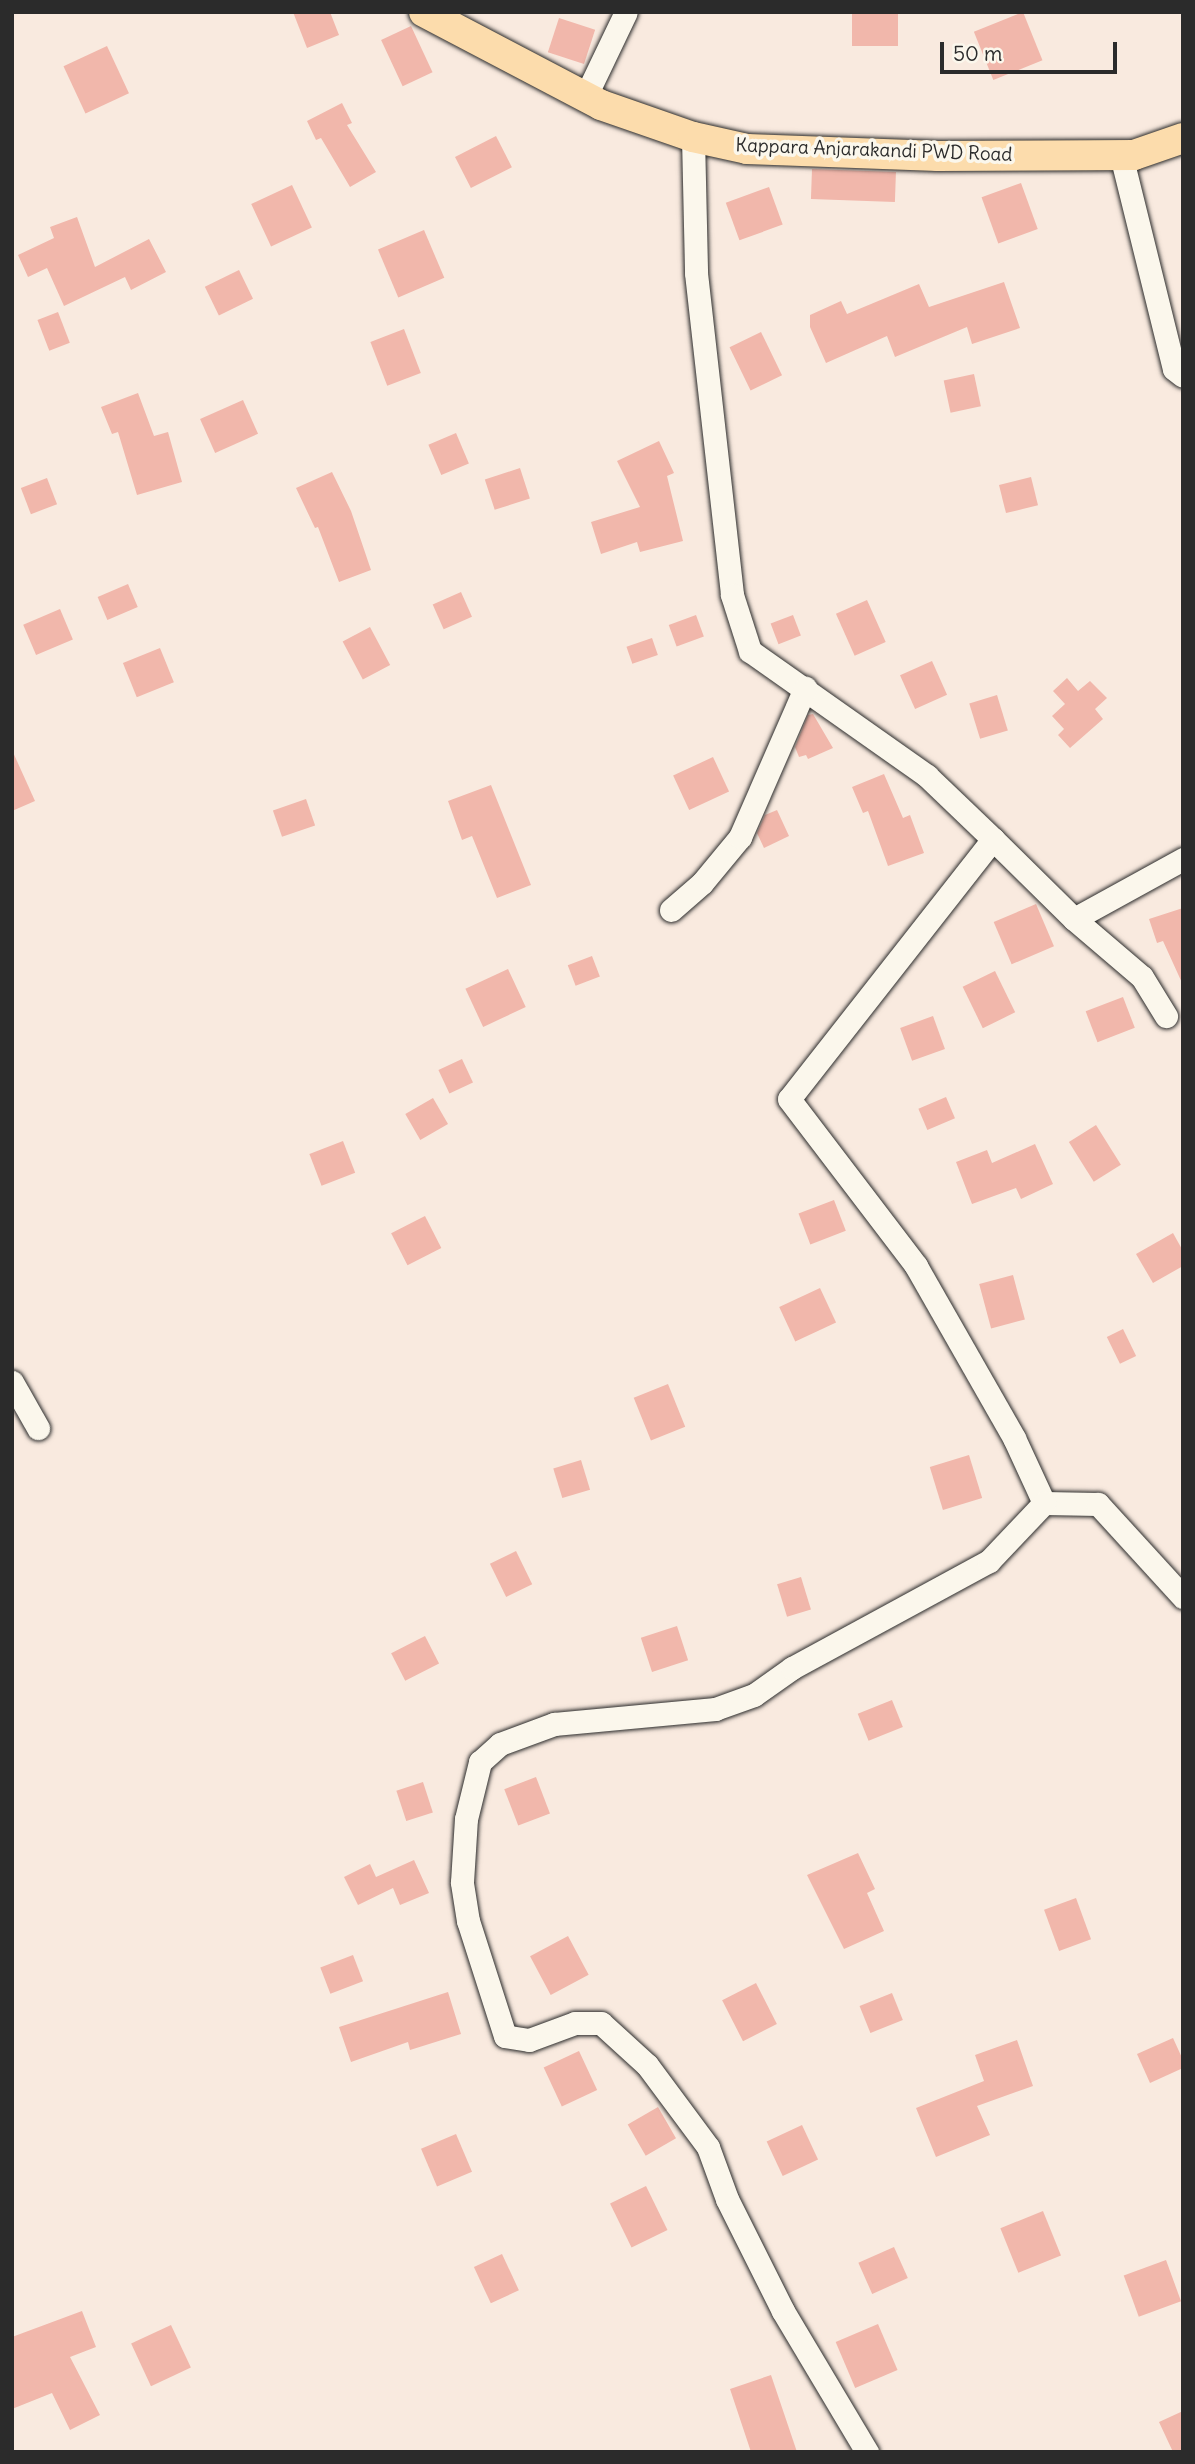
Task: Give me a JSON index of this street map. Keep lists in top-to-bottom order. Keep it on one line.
{"streets":{"main road":["Kappara Anjarakandi PWD Road"]},"scale_bar":"50 m"}
